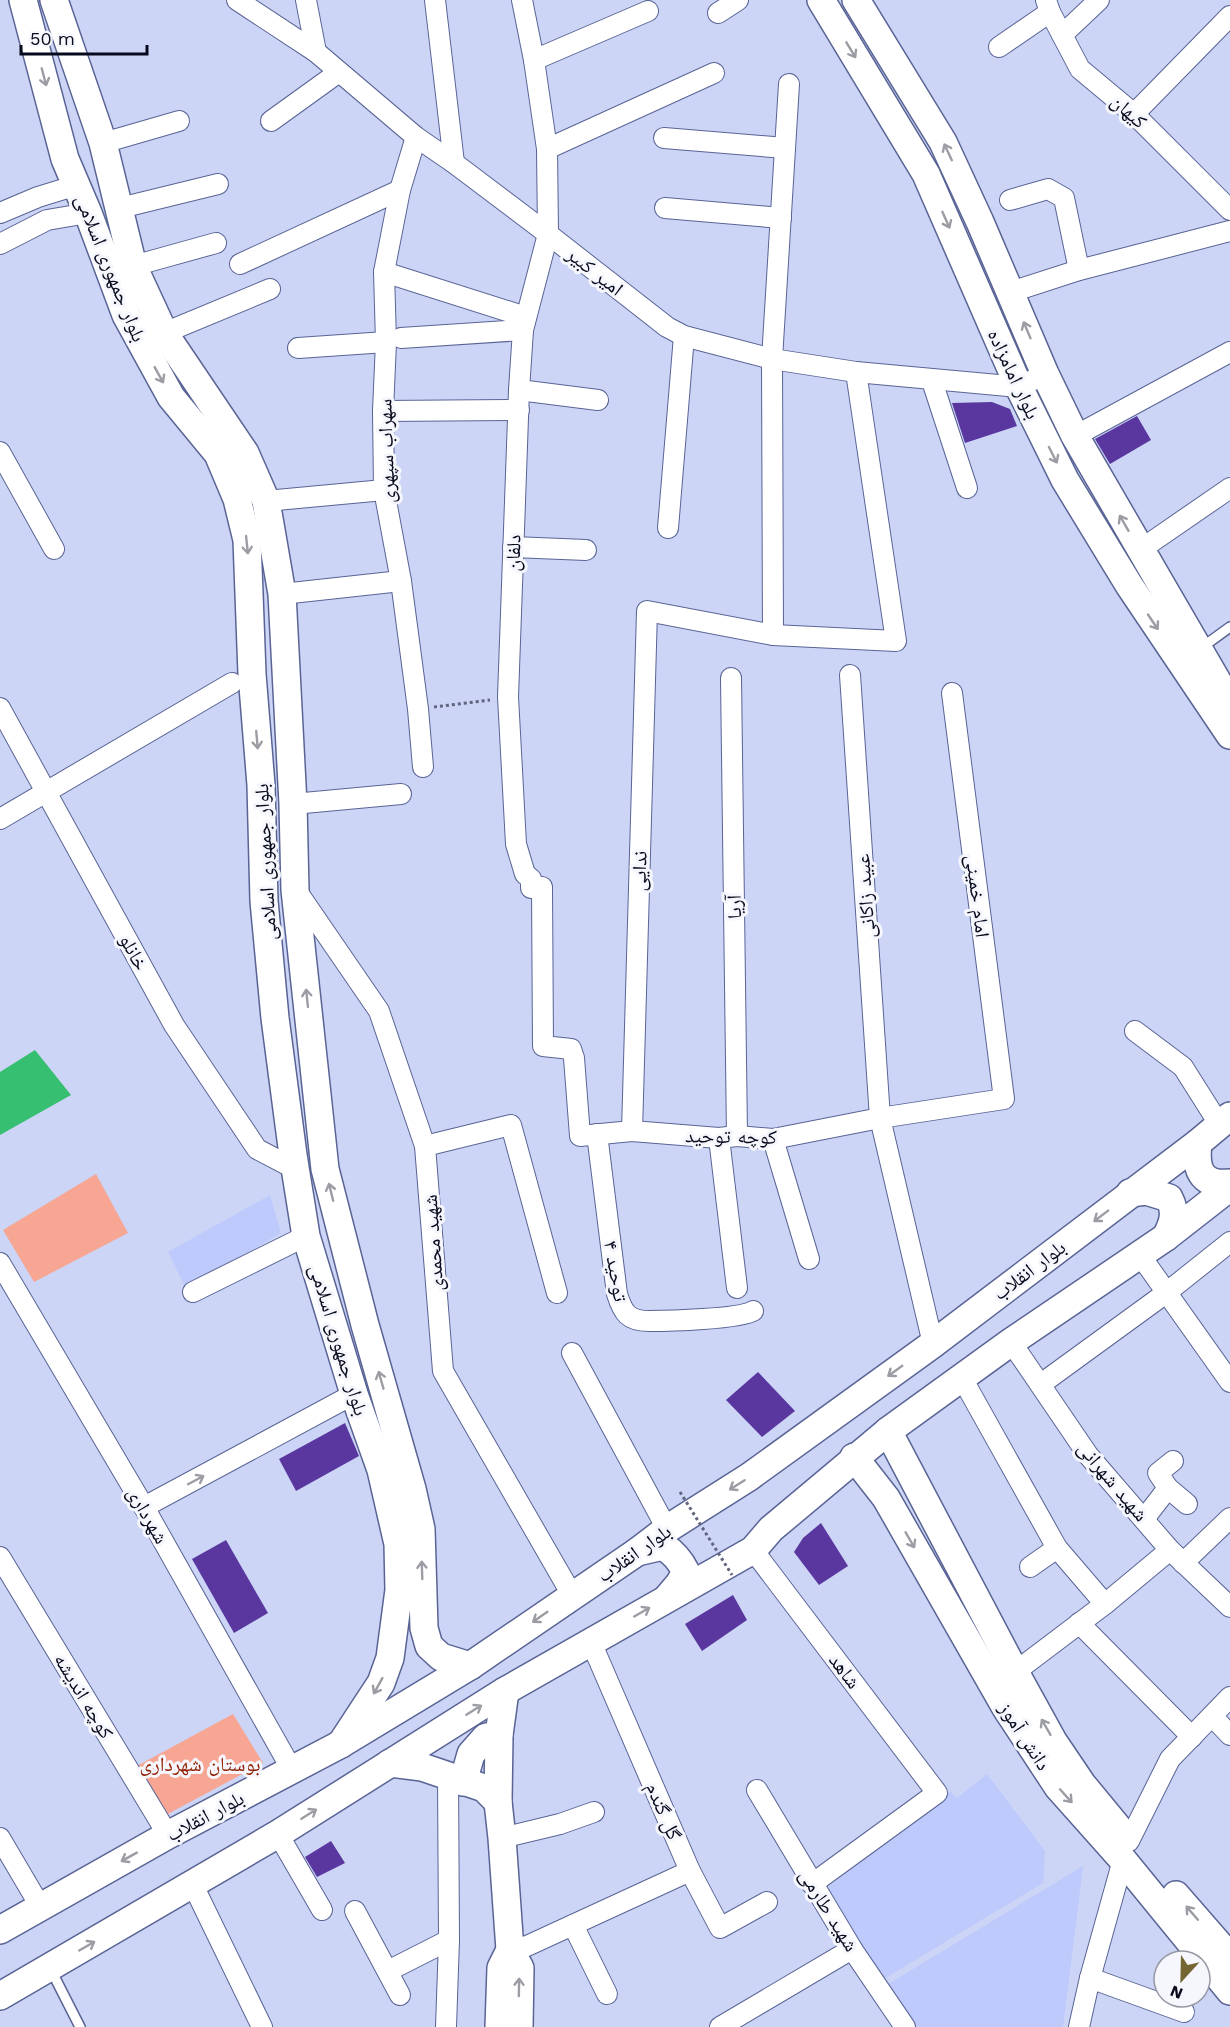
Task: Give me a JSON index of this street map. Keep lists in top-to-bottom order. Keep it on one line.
{"streets":{"main road":["بلوار جمهوری اسلامی","بلوار امامزاده","بلوار انقلاب","دانش آموز"],"street":["کیهان","امیر کبیر","سهراب سپهری","دلفان","ندایی","عبید زاکانی","امام خمینی","آریا","خانلو","کوچه توحید","شهید محمدی","توحید ۴","شهید شهرانی","شهرداری","شاهد","کوچه اندیشه","گل گندم","شهید طارمی"]},"crossings":[["بلوار جمهوری اسلامی","خانلو"],["بلوار جمهوری اسلامی","شهید محمدی"],["بلوار جمهوری اسلامی","بلوار انقلاب"],["امیر کبیر","بلوار امامزاده"],["امیر کبیر","سهراب سپهری"],["امیر کبیر","دلفان"],["دلفان","توحید ۴"],["ندایی","کوچه توحید"],["عبید زاکانی","کوچه توحید"],["عبید زاکانی","بلوار انقلاب"],["امام خمینی","کوچه توحید"],["آریا","کوچه توحید"],["کوچه توحید","توحید ۴"],["شهید محمدی","بلوار انقلاب"],["بلوار انقلاب","شهرداری"],["بلوار انقلاب","کوچه اندیشه"],["شاهد","شهید طارمی"]],"parks":["بوستان شهرداری"],"scale_bar":"50 m","north":"bottom"}
